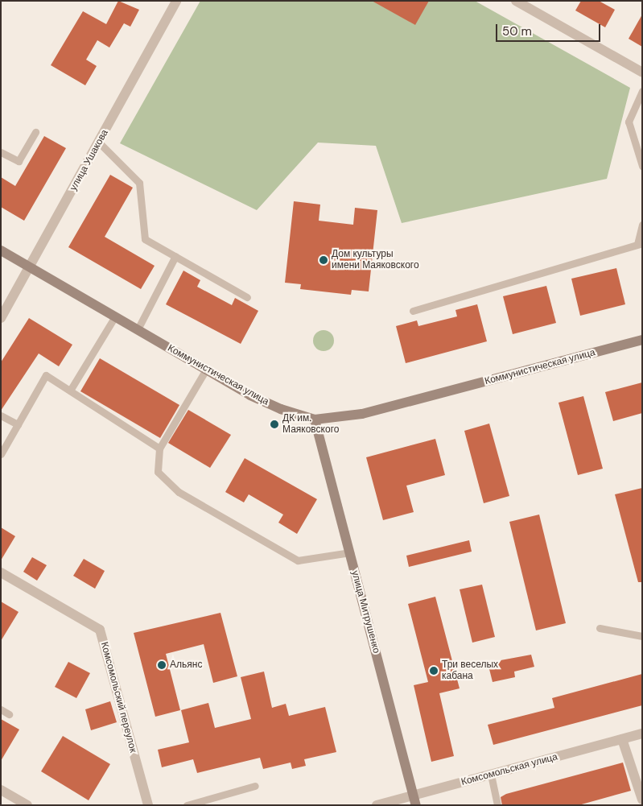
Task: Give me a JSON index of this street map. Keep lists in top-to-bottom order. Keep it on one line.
{"streets":{"main road":["Коммунистическая улица","улица Митрушенко"],"street":["улица Ушакова","Комсомольский переулок","Комсомольская улица"]},"crossings":[["улица Ушакова","Коммунистическая улица"],["Коммунистическая улица","улица Митрушенко"],["улица Митрушенко","Комсомольская улица"]],"places":["Дом культуры имени Маяковского","ДК им. Маяковского","Альянс","Три веселых кабана"],"scale_bar":"50 m"}
